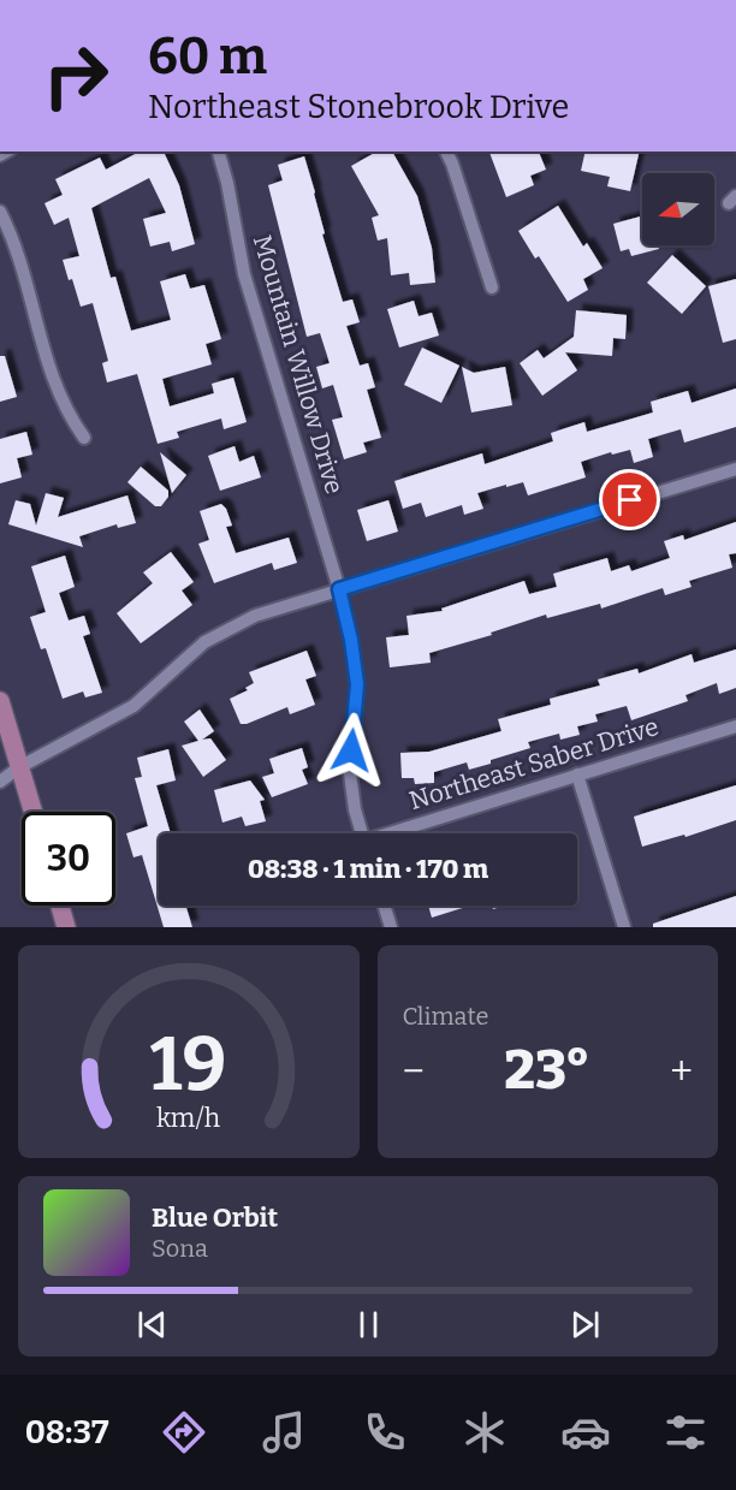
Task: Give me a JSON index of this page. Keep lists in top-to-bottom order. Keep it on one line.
{"streets":{"street":["Mountain Willow Drive","Northeast Saber Drive"]},"north":"left","page":{"turn":["60 m","Northeast Stonebrook Drive"],"limit":"30","trip":"08:38 · 1 min · 170 m","tile":"Climate","heat":["−","23°","+"],"song":["Blue Orbit","Sona"],"tabs":"08:37","gauge":["19","km/h"]}}
